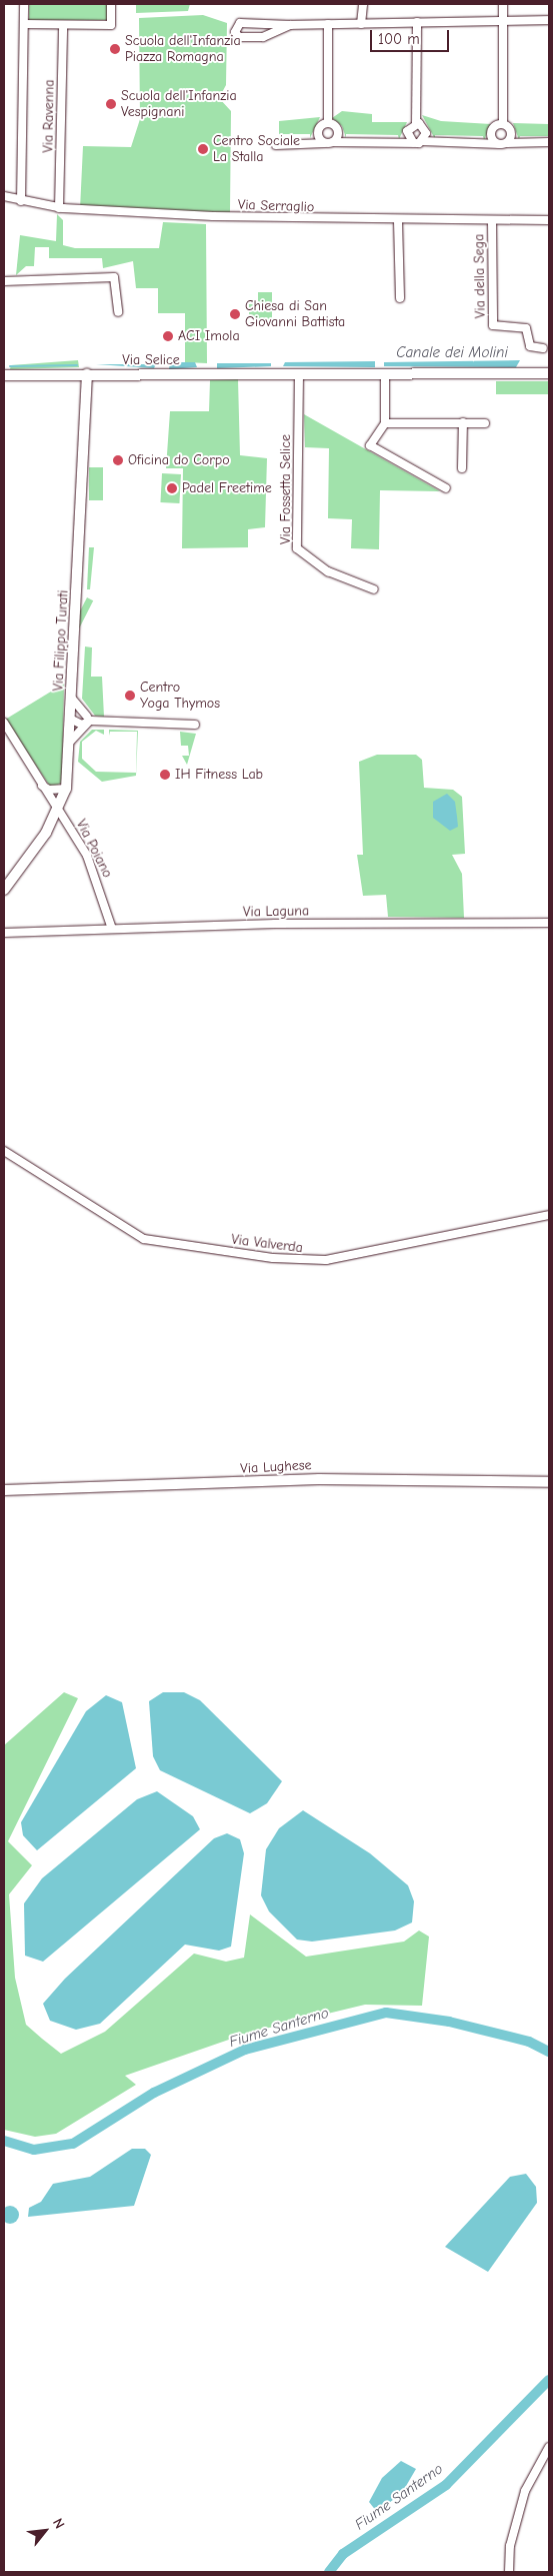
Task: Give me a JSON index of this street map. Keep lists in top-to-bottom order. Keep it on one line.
{"streets":{"main road":["Via Selice","Via Filippo Turati","Via Lughese"],"street":["Via Ravenna","Via Serraglio","Via della Sega","Via Fossetta Selice","Via Poiano","Via Laguna","Via Valverda"]},"crossings":[["Via Ravenna","Via Serraglio"],["Via Serraglio","Via della Sega"],["Via Selice","Via Fossetta Selice"],["Via Selice","Via Filippo Turati"],["Via Filippo Turati","Via Poiano"],["Via Poiano","Via Laguna"]],"water":["Canale dei Molini","Fiume Santerno"],"places":["Scuola dell'Infanzia Piazza Romagna","Scuola dell'Infanzia Vespignani","Centro Sociale La Stalla","Chiesa di San Giovanni Battista","ACI Imola","Oficina do Corpo","Padel Freetime","Centro Yoga Thymos","IH Fitness Lab"],"scale_bar":"100 m","north":"top right"}
